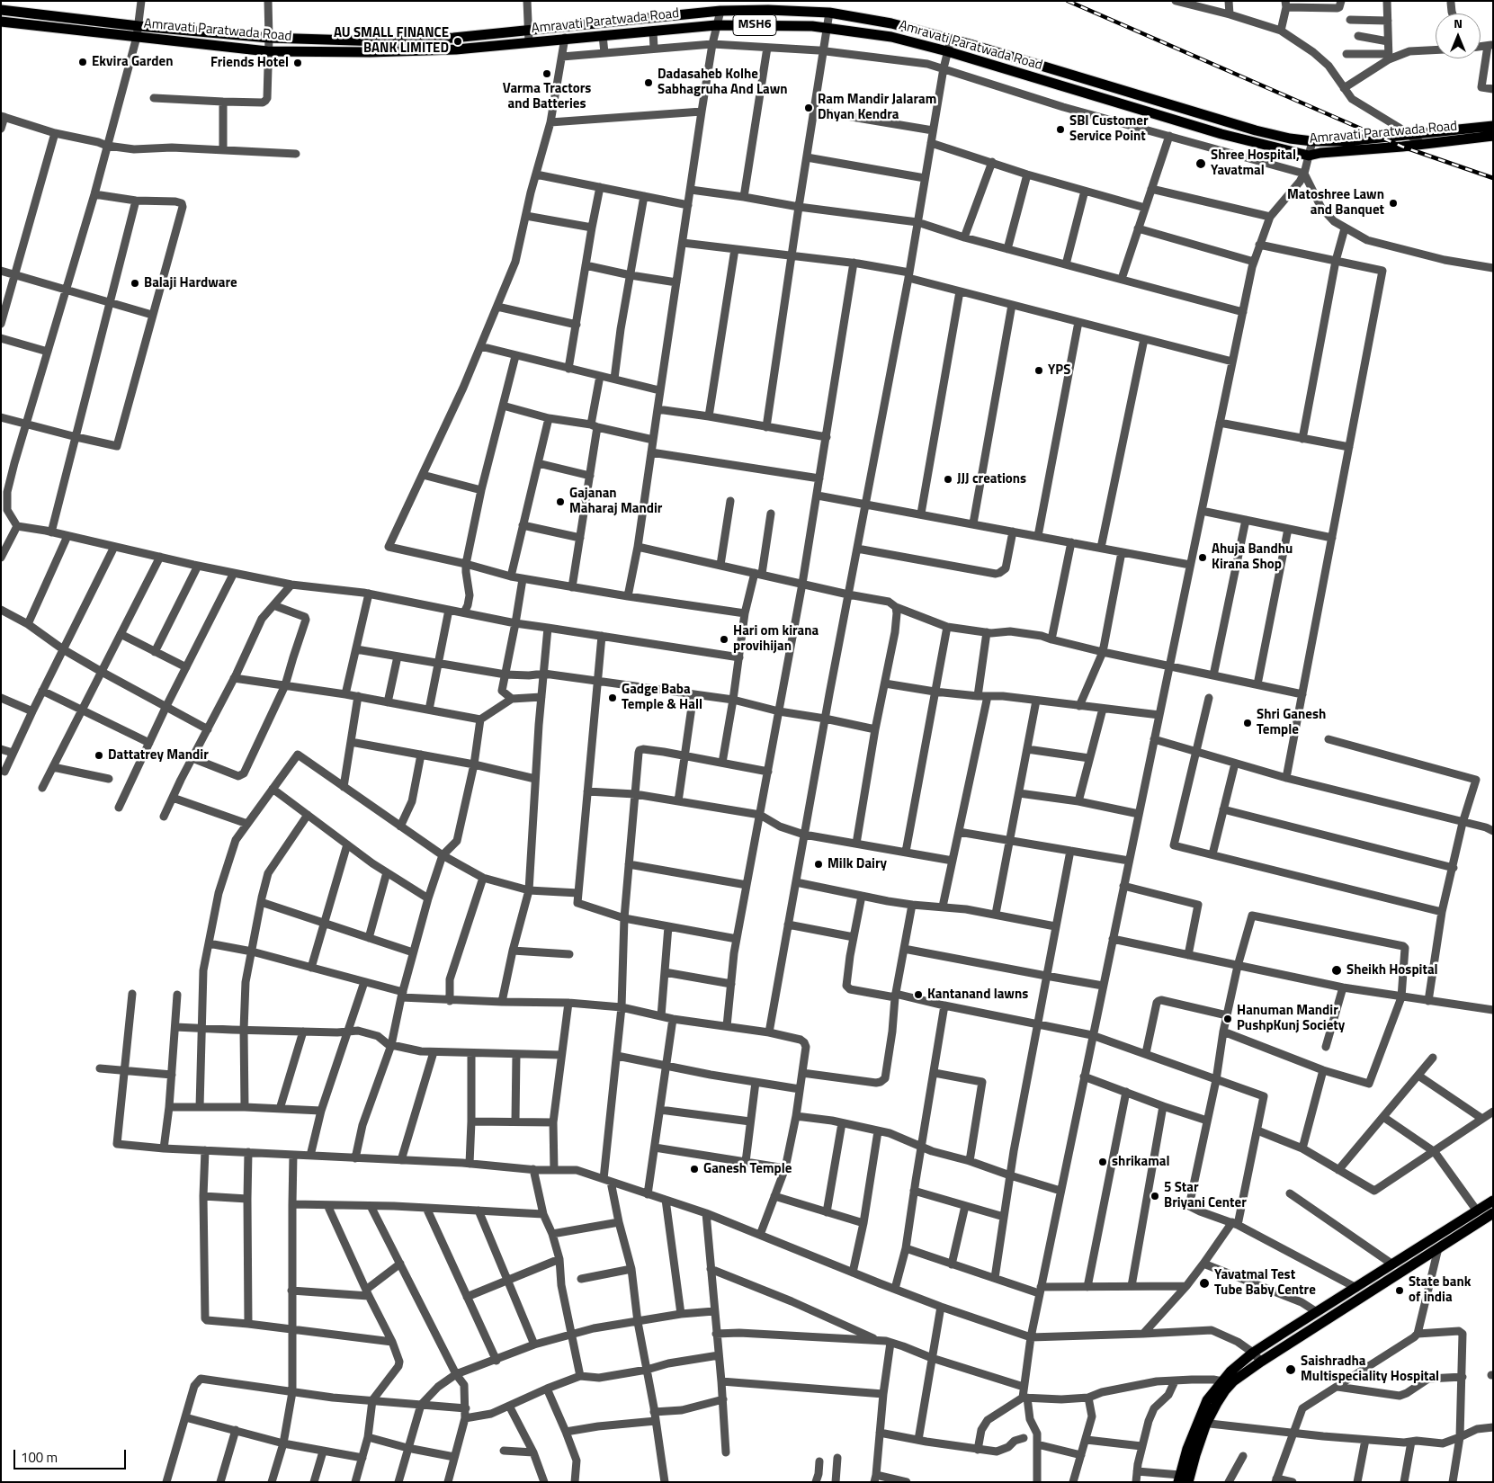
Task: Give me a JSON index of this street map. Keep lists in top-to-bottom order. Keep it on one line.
{"streets":{"main road":["Amravati Paratwada Road","MSH6"]},"places":["AU SMALL FINANCE BANK LIMITED","Ekvira Garden","Friends Hotel","Varma Tractors and Batteries","Dadasaheb Kolhe Sabhagruha And Lawn","Ram Mandir Jalaram Dhyan Kendra","SBI Customer Service Point","Shree Hospital, Yavatmal","Matoshree Lawn and Banquet","Balaji Hardware","YPS","JJJ creations","Gajanan Maharaj Mandir","Ahuja Bandhu Kirana Shop","Hari om kirana provihijan","Gadge Baba Temple & Hall","Shri Ganesh Temple","Dattatrey Mandir","Milk Dairy","Sheikh Hospital","Kantanand lawns","Hanuman Mandir PushpKunj Society","shrikamal","Ganesh Temple","5 Star Briyani Center","Yavatmal Test Tube Baby Centre","State bank of india","Saishradha Multispeciality Hospital"],"scale_bar":"100 m","north":"top"}
